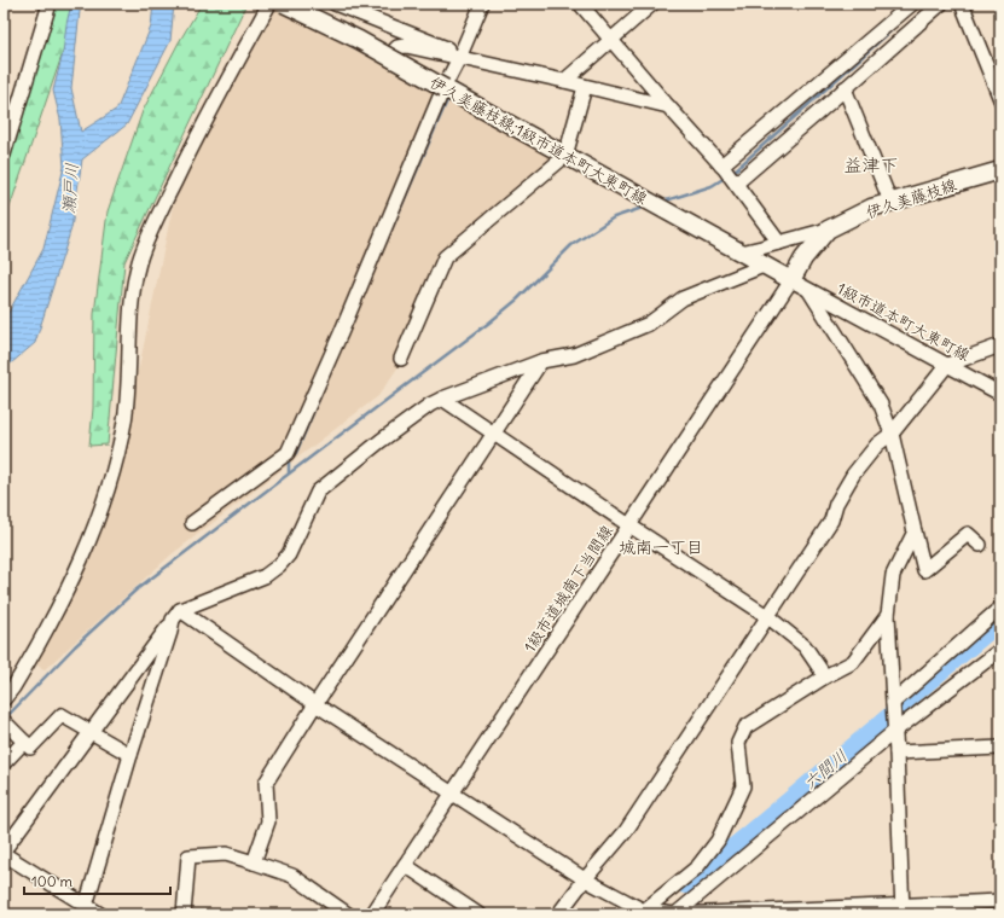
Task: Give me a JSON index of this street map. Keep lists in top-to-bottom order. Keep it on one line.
{"streets":{"main road":["伊久美藤枝線;1級市道本町大東町線","伊久美藤枝線"],"street":["1級市道本町大東町線","1級市道城南下当間線"]},"crossings":[["伊久美藤枝線;1級市道本町大東町線","伊久美藤枝線"],["伊久美藤枝線;1級市道本町大東町線","1級市道本町大東町線"],["伊久美藤枝線;1級市道本町大東町線","1級市道城南下当間線"],["伊久美藤枝線","1級市道本町大東町線"],["伊久美藤枝線","1級市道城南下当間線"],["1級市道本町大東町線","1級市道城南下当間線"]],"districts":["益津下","城南一丁目"],"water":["瀬戸川","六間川"],"scale_bar":"100 m"}
